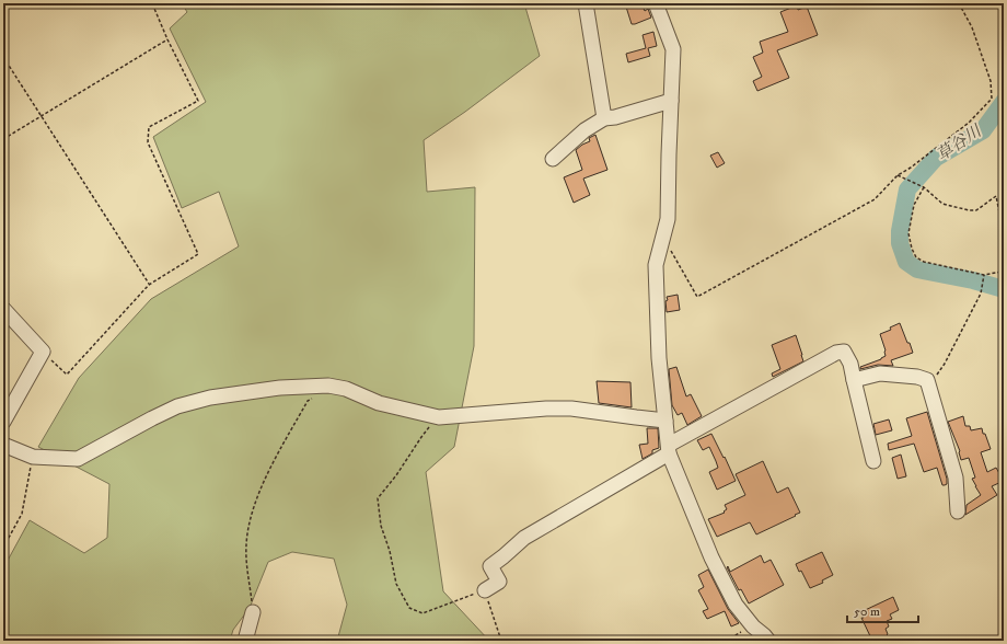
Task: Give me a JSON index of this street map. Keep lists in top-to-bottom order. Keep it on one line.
{"water":["草谷川"],"scale_bar":"50 m"}
